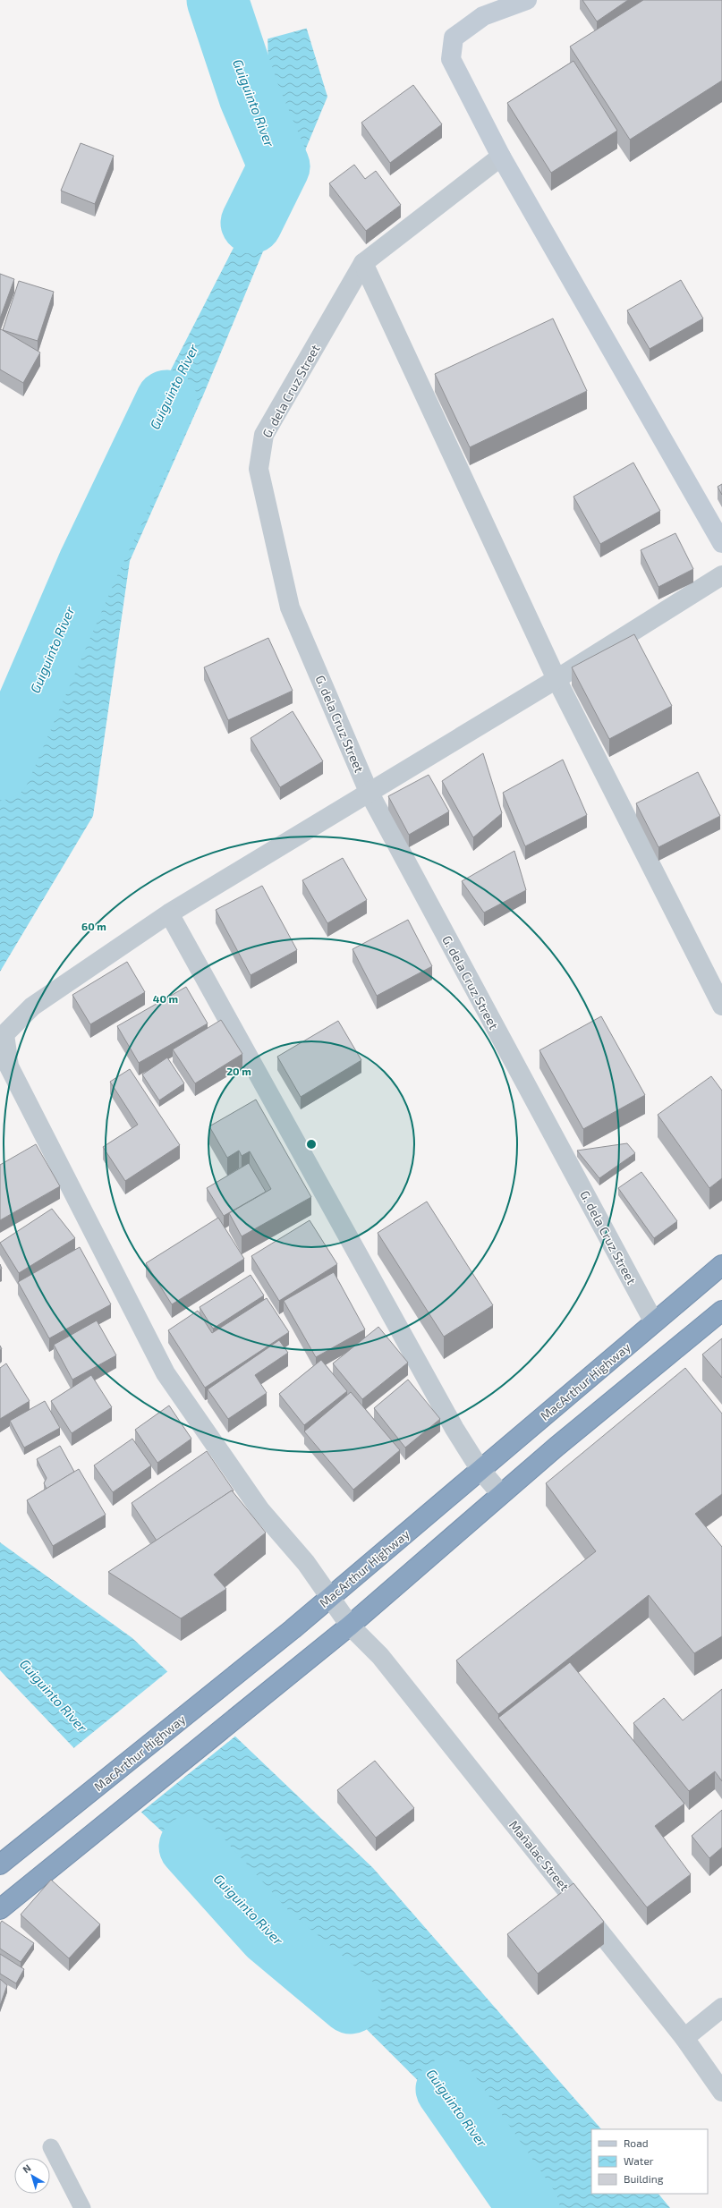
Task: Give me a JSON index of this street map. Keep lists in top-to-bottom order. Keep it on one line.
{"streets":{"highway":["MacArthur Highway"],"street":["G. dela Cruz Street","Mañalac Street"]},"crossings":[["G. dela Cruz Street","MacArthur Highway"],["MacArthur Highway","Mañalac Street"]],"water":["Guiguinto River"],"legend":["Road","Water","Building"],"north":"top left","rings":["60 m","40 m","20 m"]}
